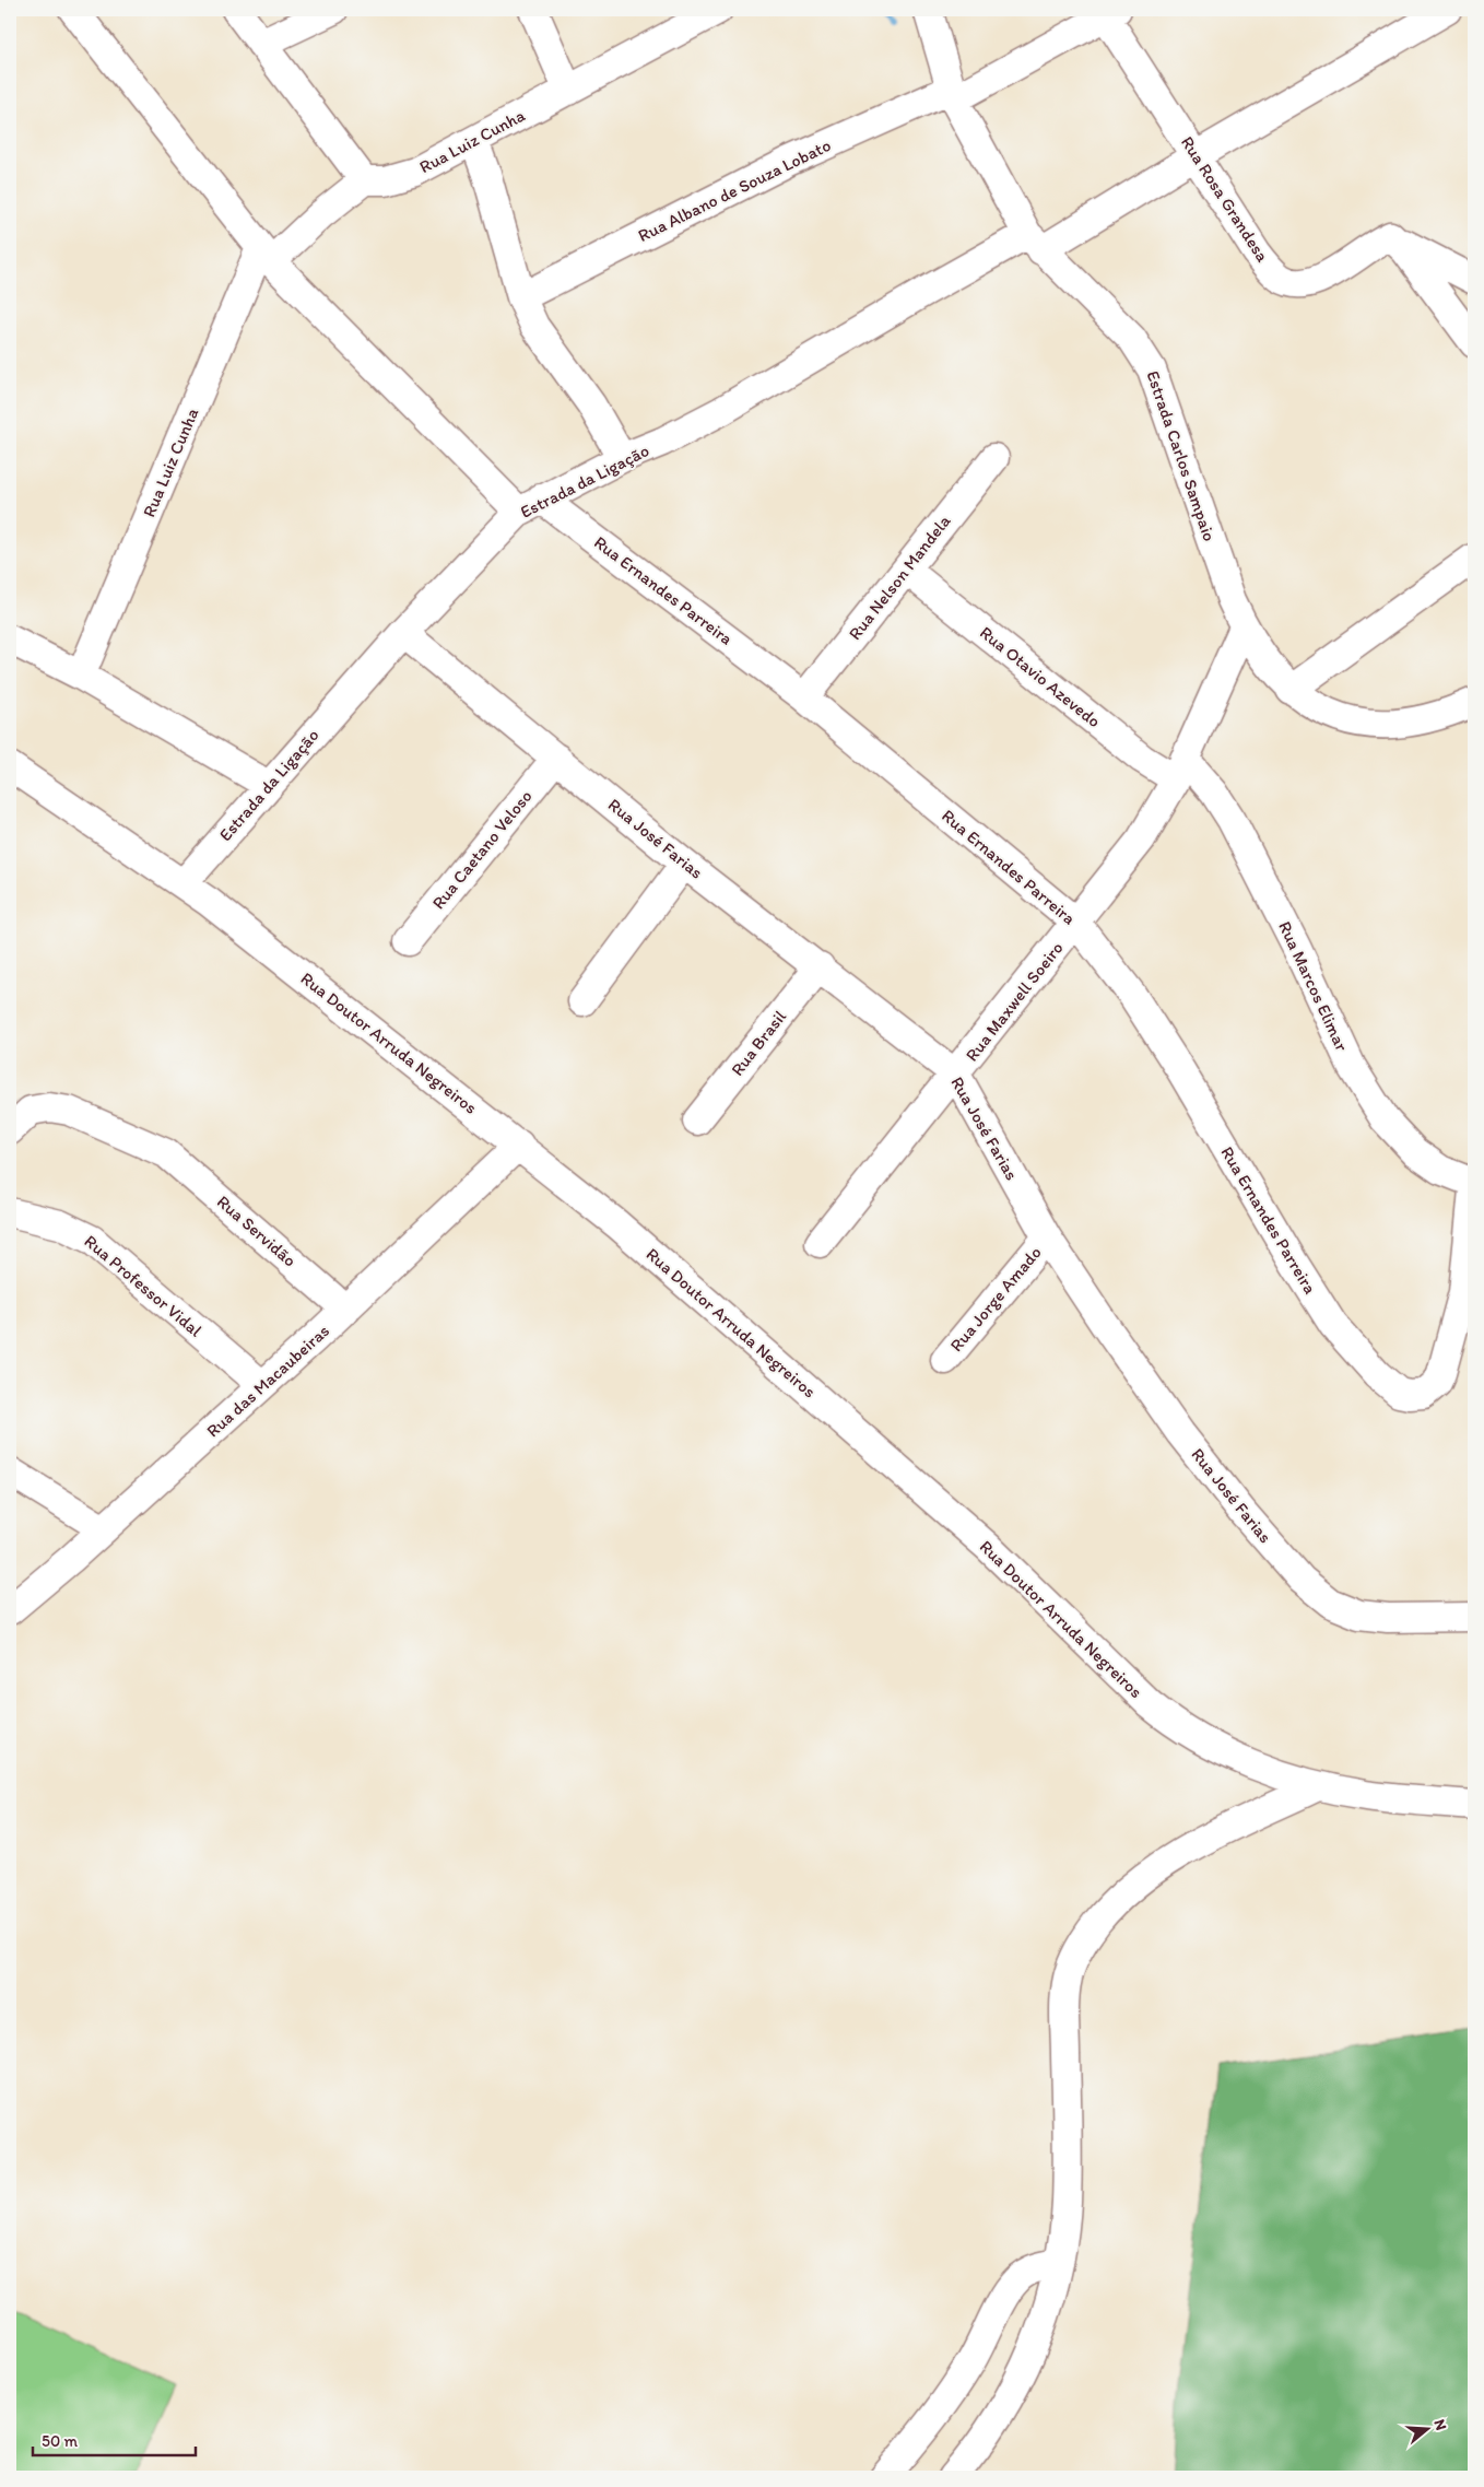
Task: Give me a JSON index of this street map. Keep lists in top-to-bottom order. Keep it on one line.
{"streets":{"street":["Rua Luiz Cunha","Rua Albano de Souza Lobato","Rua Rosa Grandesa","Estrada Carlos Sampaio","Estrada da Ligação","Rua Nelson Mandela","Rua Ernandes Parreira","Rua Otavio Azevedo","Rua José Farias","Rua Caetano Veloso","Rua Marcos Elimar","Rua Maxwell Soeiro","Rua Doutor Arruda Negreiros","Rua Brasil","Rua Servidão","Rua Professor Vidal","Rua Jorge Amado","Rua das Macaubeiras"]},"crossings":[["Rua Albano de Souza Lobato","Rua Rosa Grandesa"],["Rua Albano de Souza Lobato","Estrada Carlos Sampaio"],["Rua Rosa Grandesa","Estrada da Ligação"],["Estrada Carlos Sampaio","Estrada da Ligação"],["Estrada Carlos Sampaio","Rua Maxwell Soeiro"],["Estrada da Ligação","Rua Ernandes Parreira"],["Estrada da Ligação","Rua José Farias"],["Estrada da Ligação","Rua Doutor Arruda Negreiros"],["Rua Nelson Mandela","Rua Ernandes Parreira"],["Rua Nelson Mandela","Rua Otavio Azevedo"],["Rua Ernandes Parreira","Rua Marcos Elimar"],["Rua Ernandes Parreira","Rua Maxwell Soeiro"],["Rua Otavio Azevedo","Rua Marcos Elimar"],["Rua Otavio Azevedo","Rua Maxwell Soeiro"],["Rua José Farias","Rua Caetano Veloso"],["Rua José Farias","Rua Maxwell Soeiro"],["Rua José Farias","Rua Brasil"],["Rua José Farias","Rua Jorge Amado"],["Rua Marcos Elimar","Rua Maxwell Soeiro"],["Rua Doutor Arruda Negreiros","Rua das Macaubeiras"],["Rua Servidão","Rua das Macaubeiras"],["Rua Professor Vidal","Rua das Macaubeiras"]],"scale_bar":"50 m","north":"right"}
